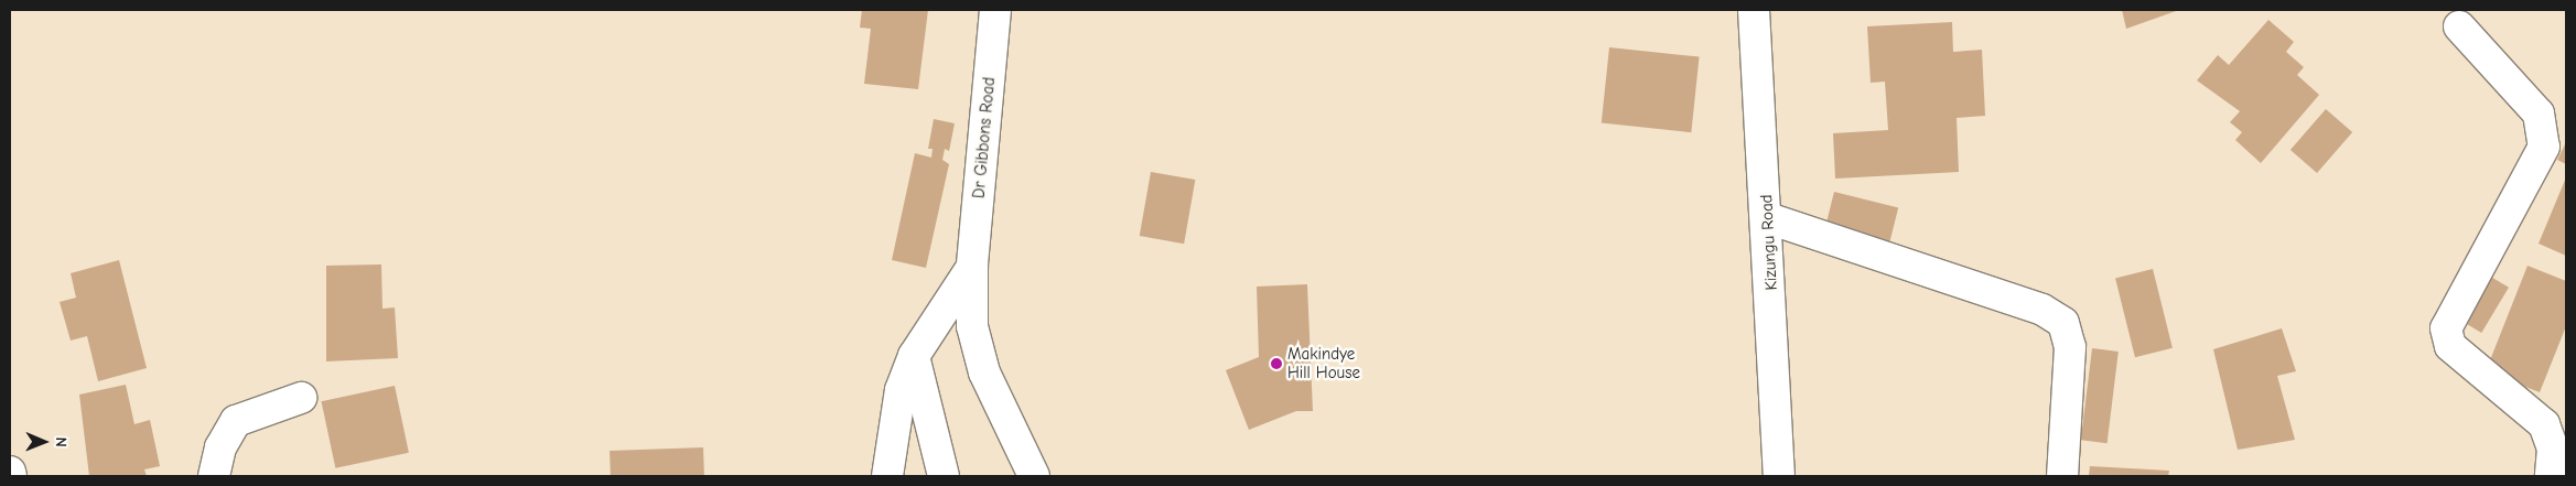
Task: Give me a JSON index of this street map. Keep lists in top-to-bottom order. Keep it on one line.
{"streets":{"street":["Dr Gibbons Road","Kizungu Road"]},"places":["Makindye Hill House"],"north":"right"}
